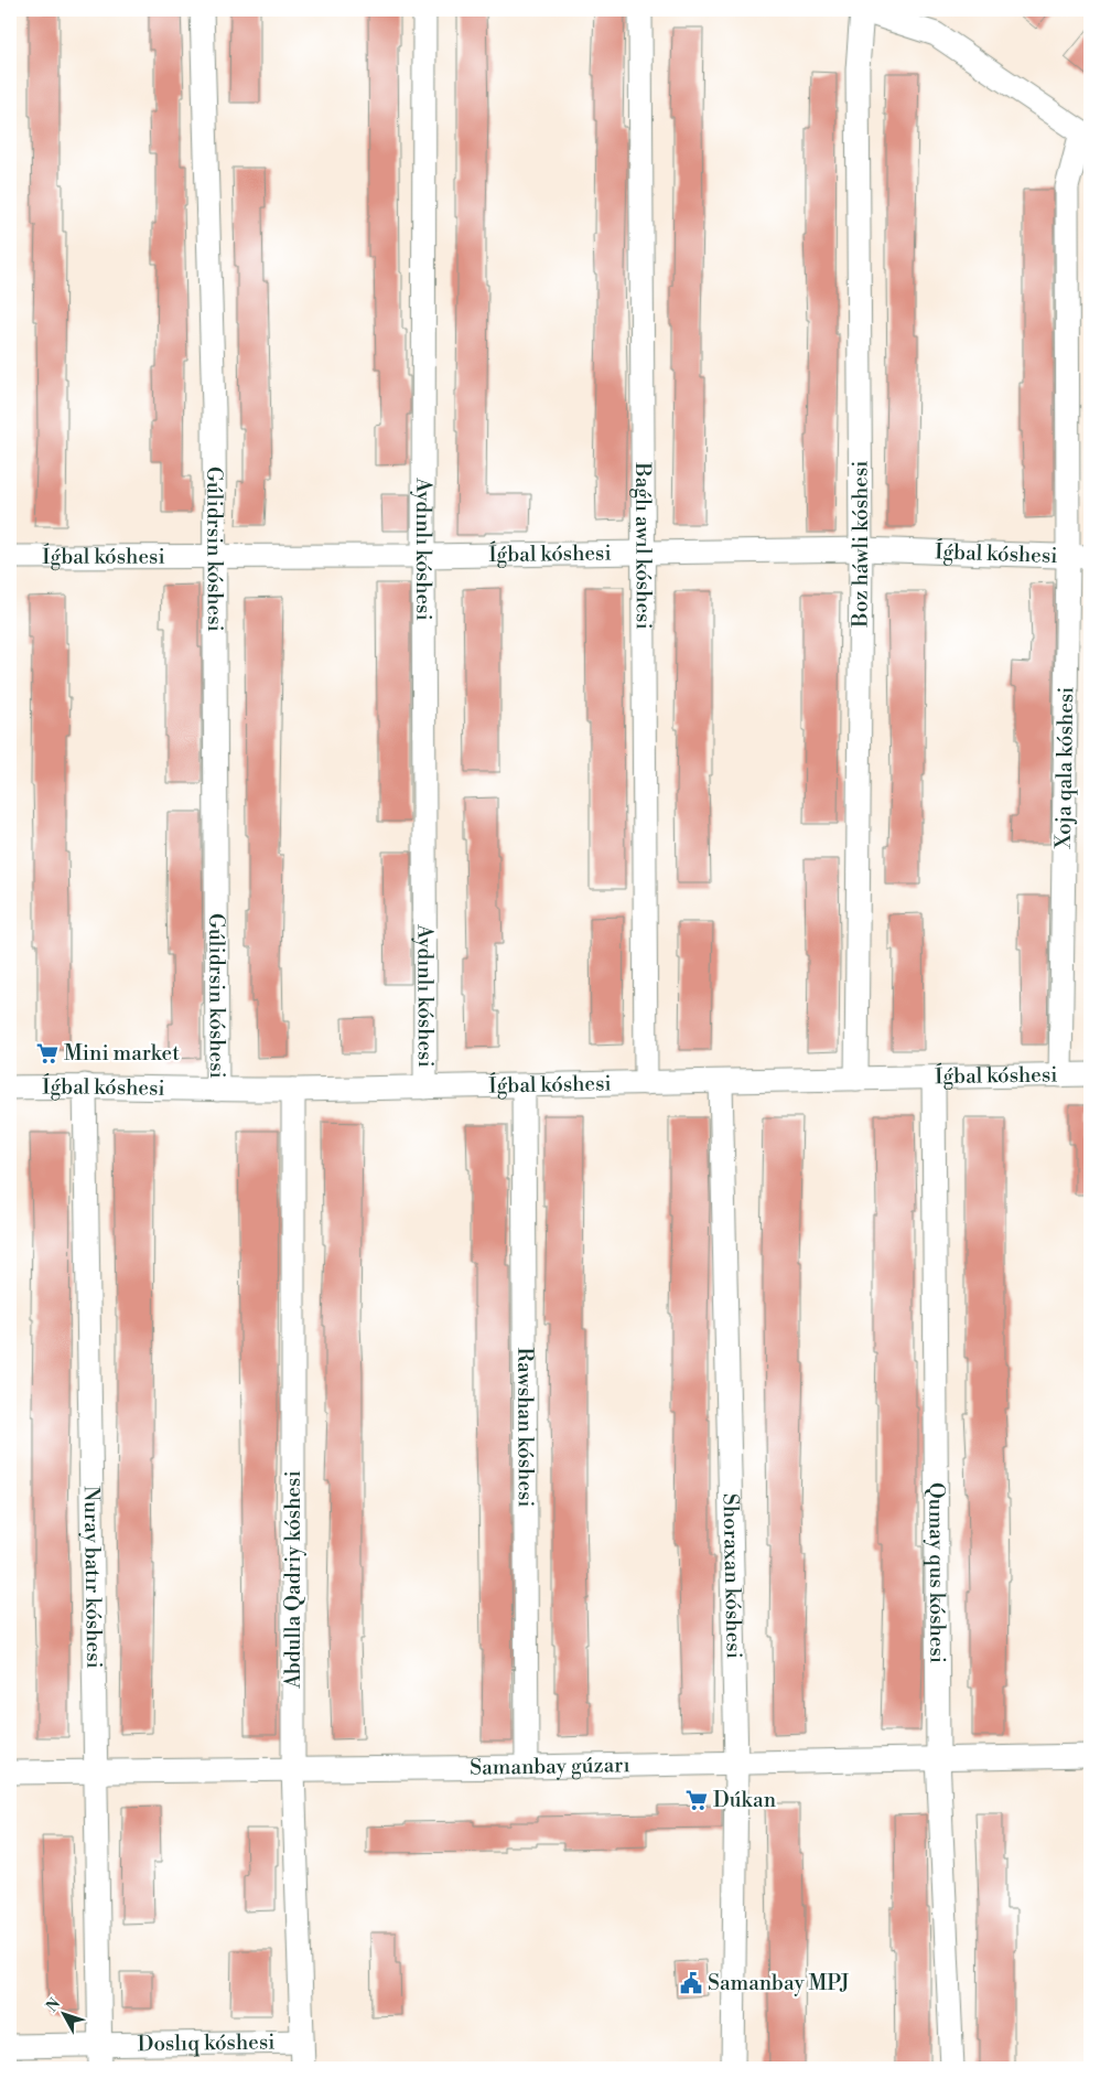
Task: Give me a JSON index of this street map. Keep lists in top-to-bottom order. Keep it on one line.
{"streets":{"street":["Boz háwli kóshesi","Baǵlı awıl kóshesi","Aydınlı kóshesi","Gúlidrsin kóshesi","Íǵbal kóshesi","Xoja qala kóshesi","Rawshan kóshesi","Qumay qus kóshesi","Shoraxan kóshesi","Nuray batır kóshesi","Abdulla Qadriy kóshesi","Samanbay gúzarı","Doslıq kóshesi"]},"crossings":[["Boz háwli kóshesi","Íǵbal kóshesi"],["Boz háwli kóshesi","Xoja qala kóshesi"],["Baǵlı awıl kóshesi","Íǵbal kóshesi"],["Aydınlı kóshesi","Íǵbal kóshesi"],["Gúlidrsin kóshesi","Íǵbal kóshesi"],["Íǵbal kóshesi","Xoja qala kóshesi"],["Íǵbal kóshesi","Rawshan kóshesi"],["Íǵbal kóshesi","Qumay qus kóshesi"],["Íǵbal kóshesi","Shoraxan kóshesi"],["Íǵbal kóshesi","Nuray batır kóshesi"],["Íǵbal kóshesi","Abdulla Qadriy kóshesi"],["Rawshan kóshesi","Samanbay gúzarı"],["Qumay qus kóshesi","Samanbay gúzarı"],["Shoraxan kóshesi","Samanbay gúzarı"],["Nuray batır kóshesi","Samanbay gúzarı"],["Nuray batır kóshesi","Doslıq kóshesi"],["Abdulla Qadriy kóshesi","Samanbay gúzarı"],["Abdulla Qadriy kóshesi","Doslıq kóshesi"]],"places":{"supermarket":["Mini market","Dúkan"],"public building":["Samanbay MPJ"]},"north":"top left"}
